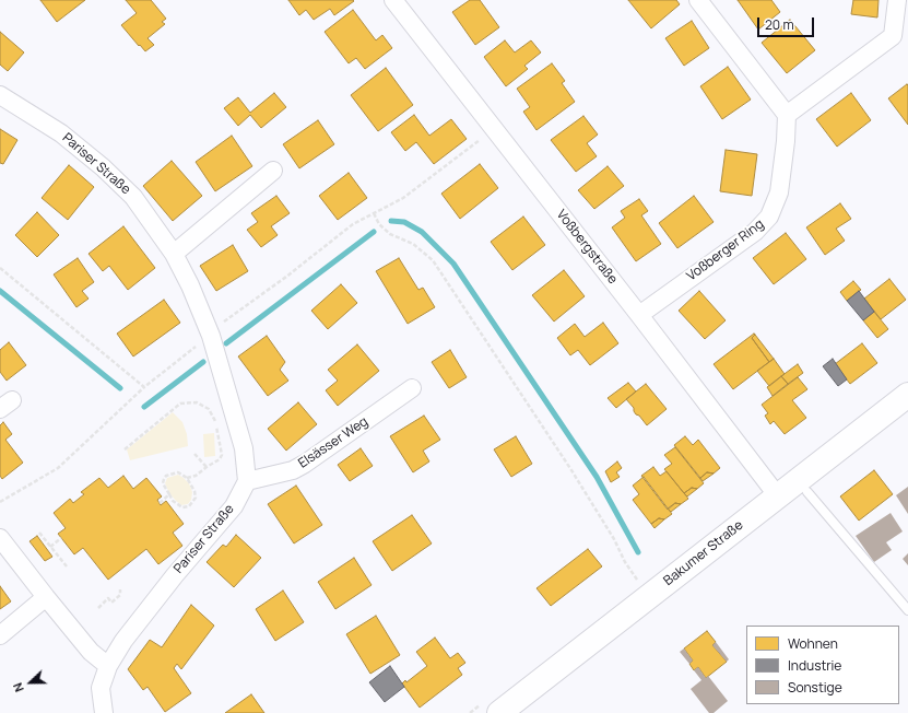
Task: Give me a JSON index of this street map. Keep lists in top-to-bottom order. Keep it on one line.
{"streets":{"main road":["Bakumer Straße"],"street":["Pariser Straße","Voßbergstraße","Voßberger Ring","Elsässer Weg"]},"crossings":[["Pariser Straße","Elsässer Weg"],["Voßbergstraße","Voßberger Ring"],["Voßbergstraße","Bakumer Straße"]],"legend":["Wohnen","Industrie","Sonstige"],"scale_bar":"20 m","north":"left"}
